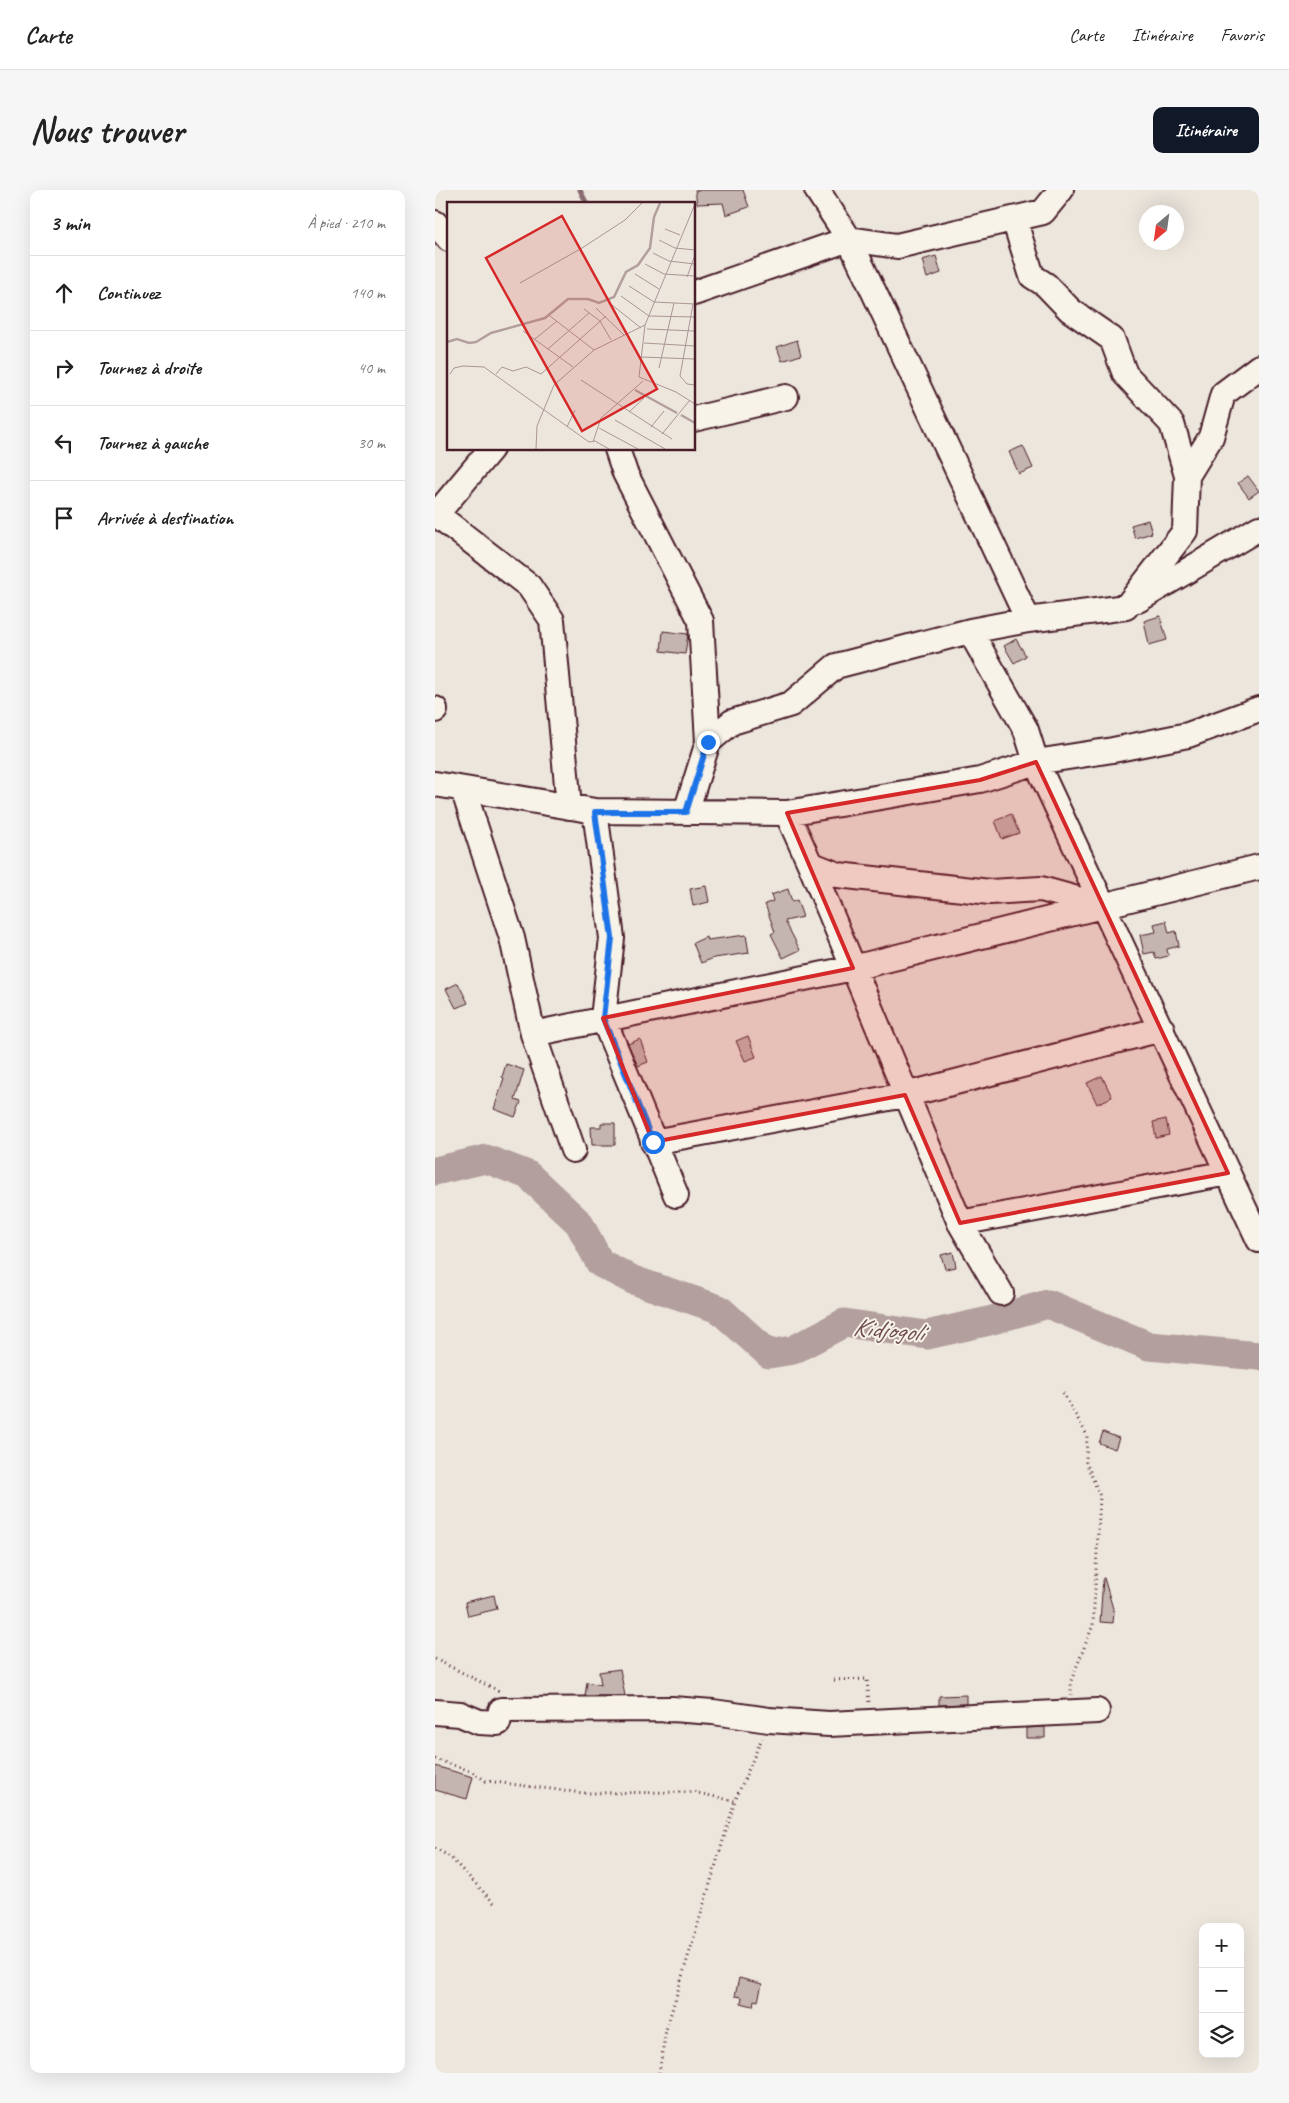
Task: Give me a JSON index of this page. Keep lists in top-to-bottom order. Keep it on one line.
{"water":["Kidjogoli"],"north":"bottom left","page":{"header":"Carte","nav":["Carte","Itinéraire","Favoris"],"buttons":"Itinéraire","title":"Nous trouver","heading":["3 min","À pied · 210 m"],"list":[["Continuez","140 m"],["Tournez à droite","40 m"],["Tournez à gauche","30 m"],"Arrivée à destination"],"map_buttons":["+","−"]}}
